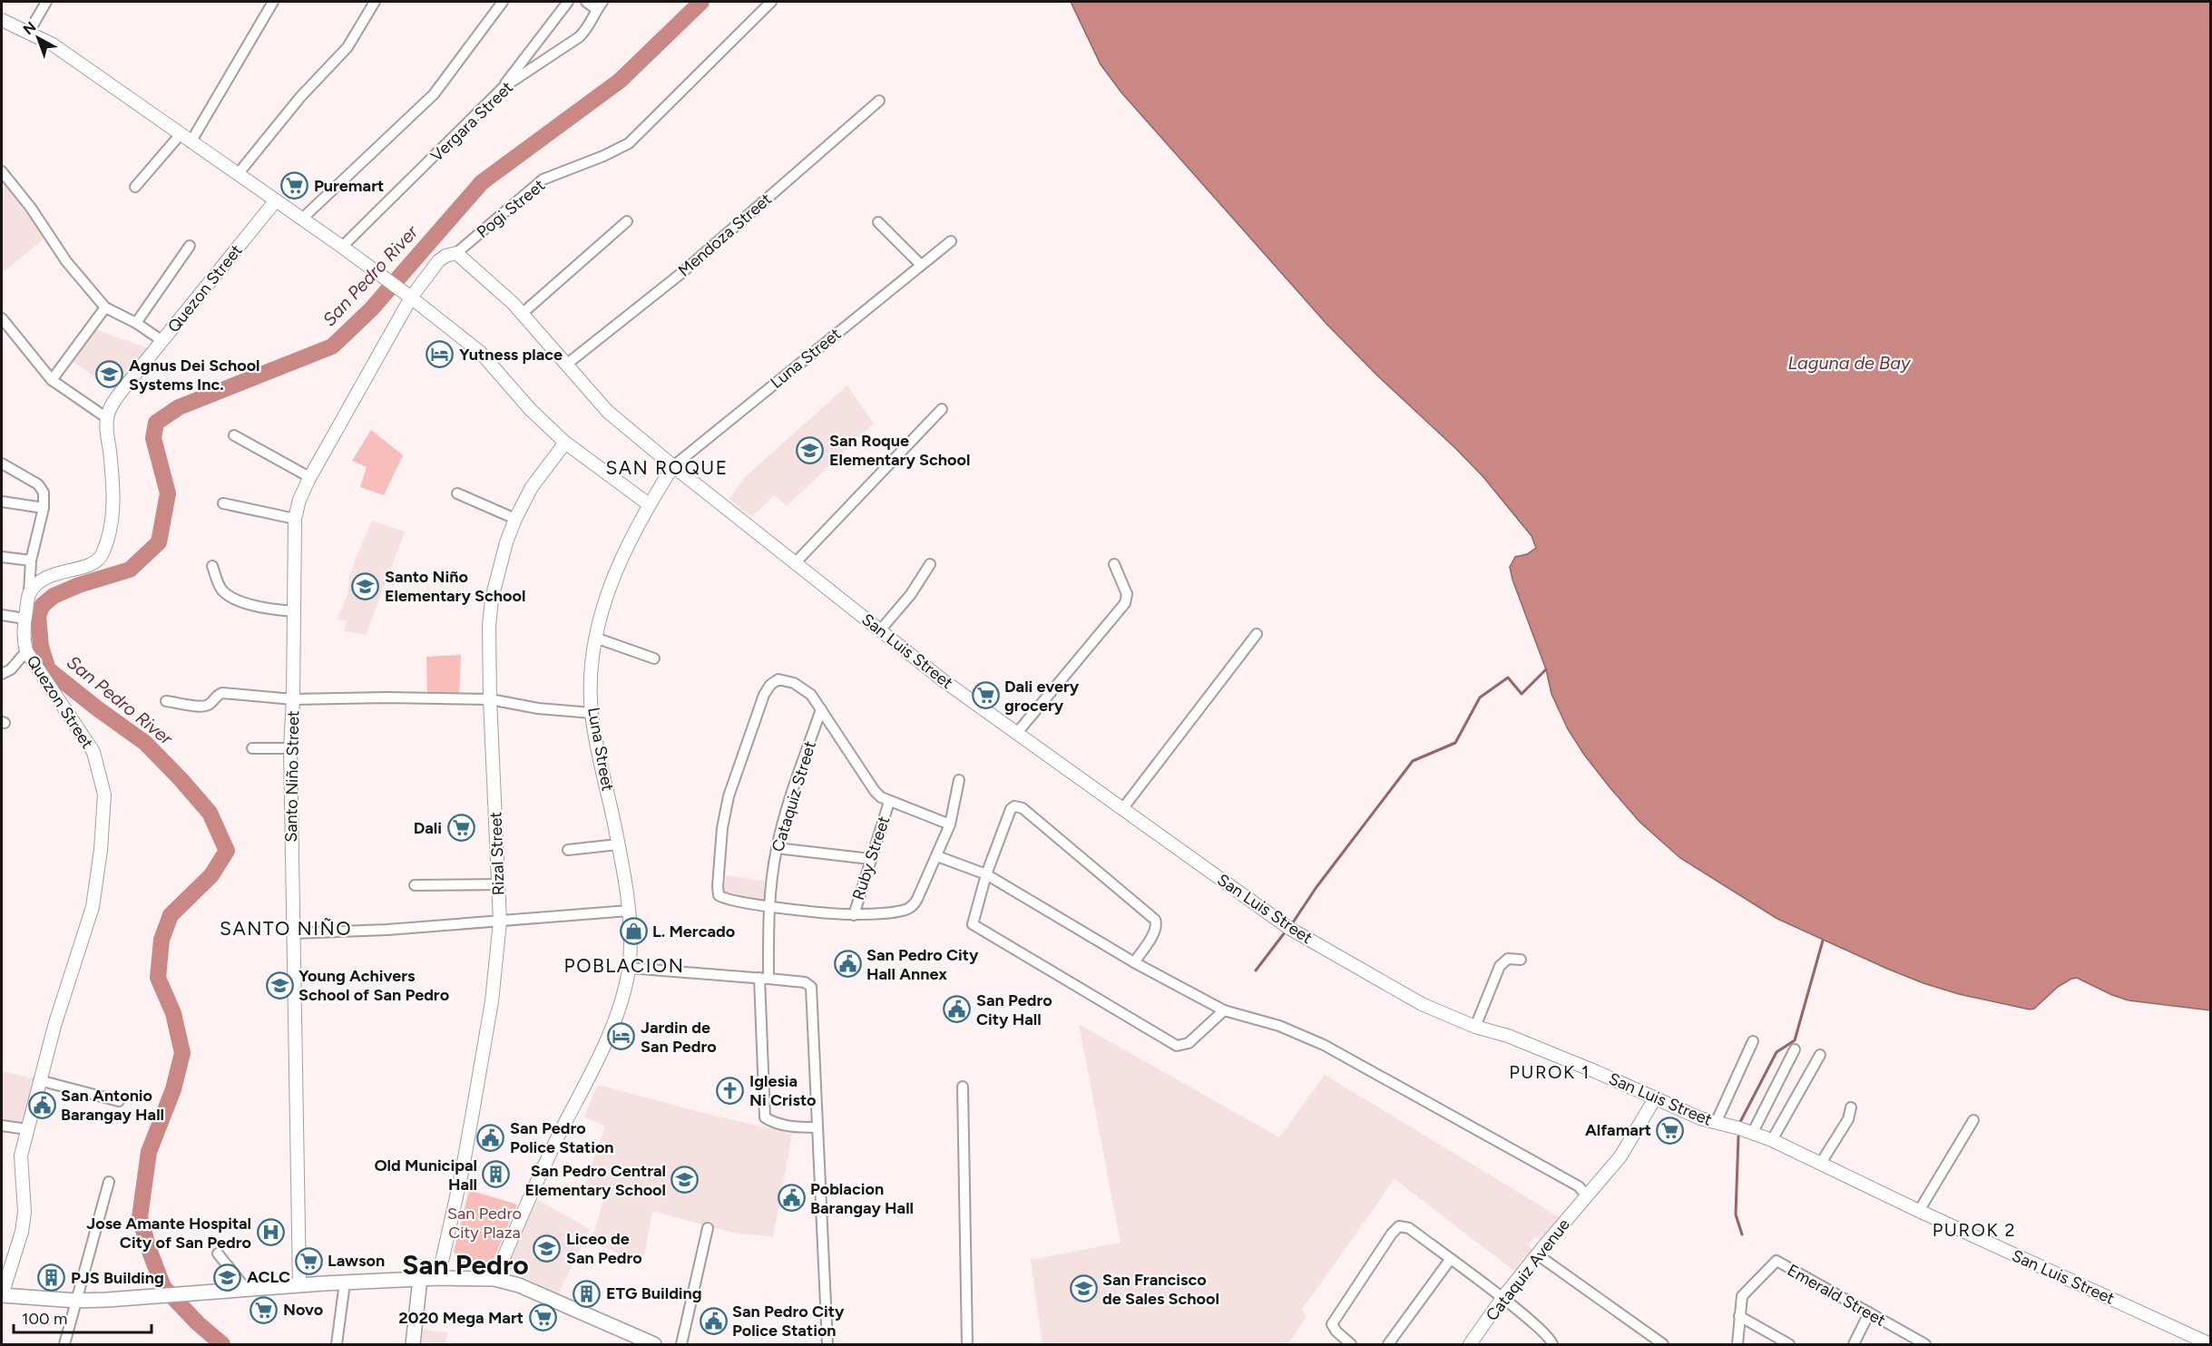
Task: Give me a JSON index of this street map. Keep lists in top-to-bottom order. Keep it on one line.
{"streets":{"street":["Vergara Street","Pogi Street","Mendoza Street","Quezon Street","Luna Street","San Luis Street","Santo Niño Street","Cataquiz Street","Rizal Street","Ruby Street","Cataquiz Avenue","Emerald Street"]},"crossings":[["Pogi Street","San Luis Street"],["Pogi Street","Santo Niño Street"],["Mendoza Street","San Luis Street"],["Luna Street","San Luis Street"],["San Luis Street","Santo Niño Street"],["San Luis Street","Cataquiz Avenue"]],"districts":["SAN ROQUE","SANTO NIÑO","POBLACION","PUROK 1","PUROK 2","San Pedro"],"water":["San Pedro River","Laguna de Bay"],"parks":["San Pedro City Plaza"],"places":{"supermarket":["Puremart","Dali every grocery","Dali","Alfamart","Lawson","Novo","2020 Mega Mart"],"hotel":["Yutness place","Jardin de San Pedro"],"school or university":["Agnus Dei School Systems Inc.","San Roque Elementary School","Santo Niño Elementary School","Young Achivers School of San Pedro","San Pedro Central Elementary School","Liceo de San Pedro","ACLC","San Francisco de Sales School"],"shop":["L. Mercado"],"public building":["San Pedro City Hall Annex","San Pedro City Hall","San Antonio Barangay Hall","San Pedro Police Station","Poblacion Barangay Hall","San Pedro City Police Station"],"church":["Iglesia Ni Cristo"],"building":["Old Municipal Hall","PJS Building","ETG Building"],"hospital":["Jose Amante Hospital City of San Pedro"]},"scale_bar":"100 m","north":"top left"}
